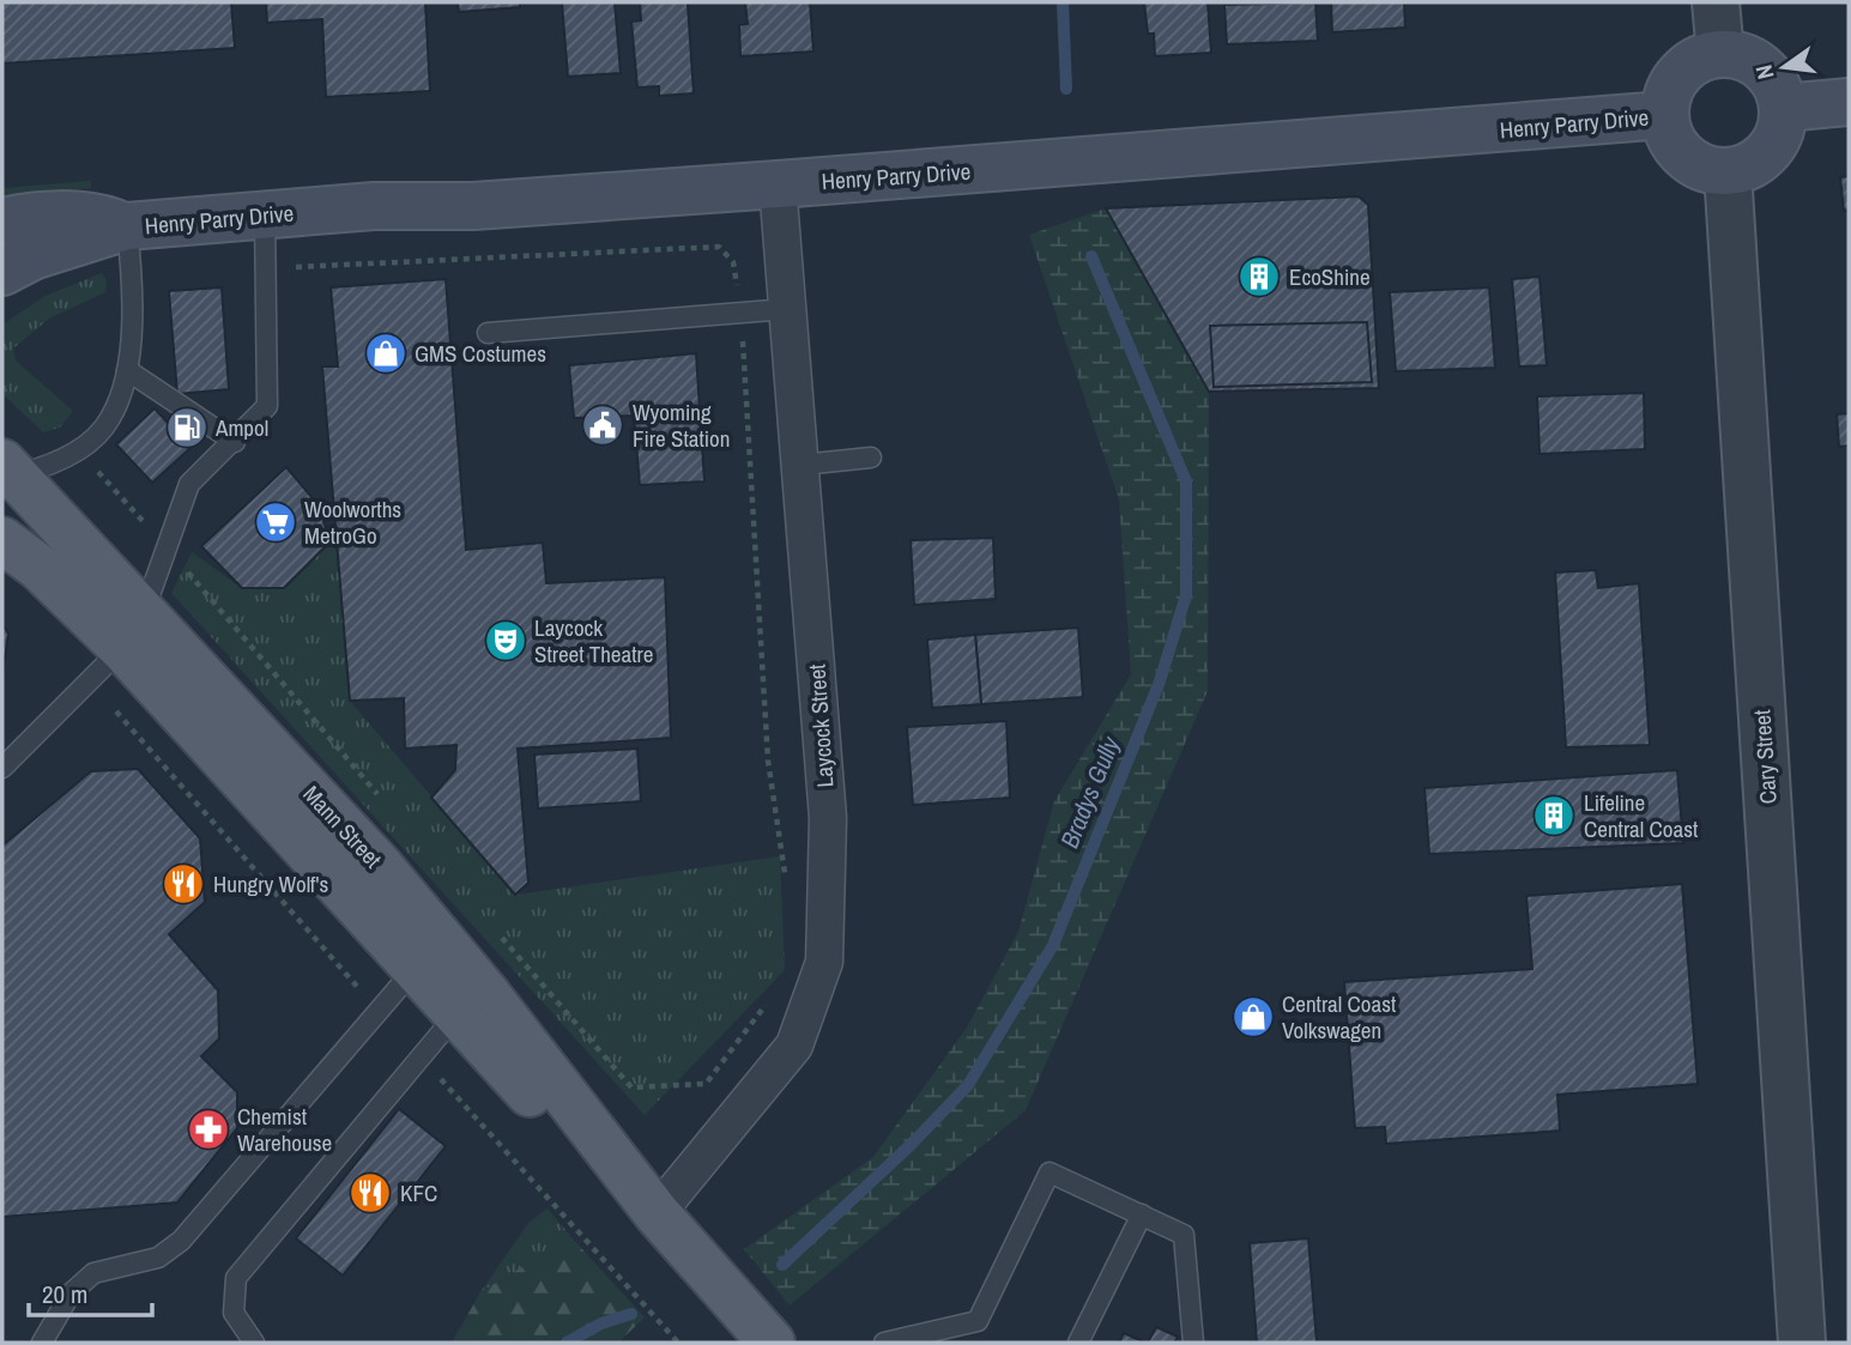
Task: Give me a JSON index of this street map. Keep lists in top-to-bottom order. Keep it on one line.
{"streets":{"main road":["Henry Parry Drive","Mann Street"],"street":["Laycock Street","Cary Street"]},"crossings":[["Henry Parry Drive","Laycock Street"],["Henry Parry Drive","Cary Street"],["Laycock Street","Mann Street"]],"water":["Bradys Gully"],"places":{"building":["EcoShine","Lifeline Central Coast"],"shop":["GMS Costumes","Central Coast Volkswagen"],"public building":["Wyoming Fire Station"],"fuel station":["Ampol"],"supermarket":["Woolworths MetroGo"],"theatre":["Laycock Street Theatre"],"restaurant":["Hungry Wolf's","KFC"],"pharmacy":["Chemist Warehouse"]},"scale_bar":"20 m","north":"left"}
